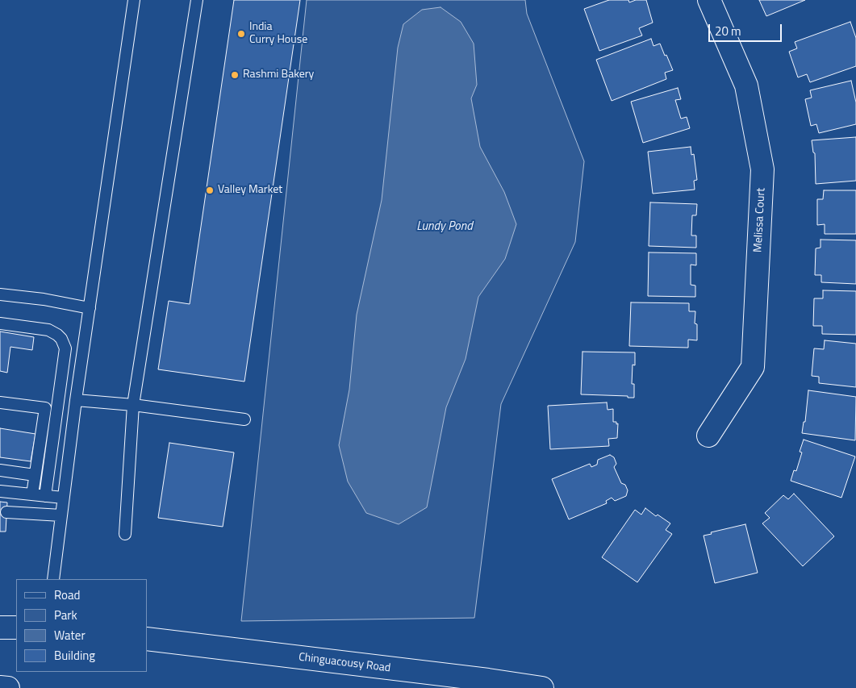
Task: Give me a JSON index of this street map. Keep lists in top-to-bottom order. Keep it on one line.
{"streets":{"street":["Melissa Court","Chinguacousy Road"]},"water":["Lundy Pond"],"places":["India Curry House","Rashmi Bakery","Valley Market"],"legend":["Road","Park","Water","Building"],"scale_bar":"20 m"}
